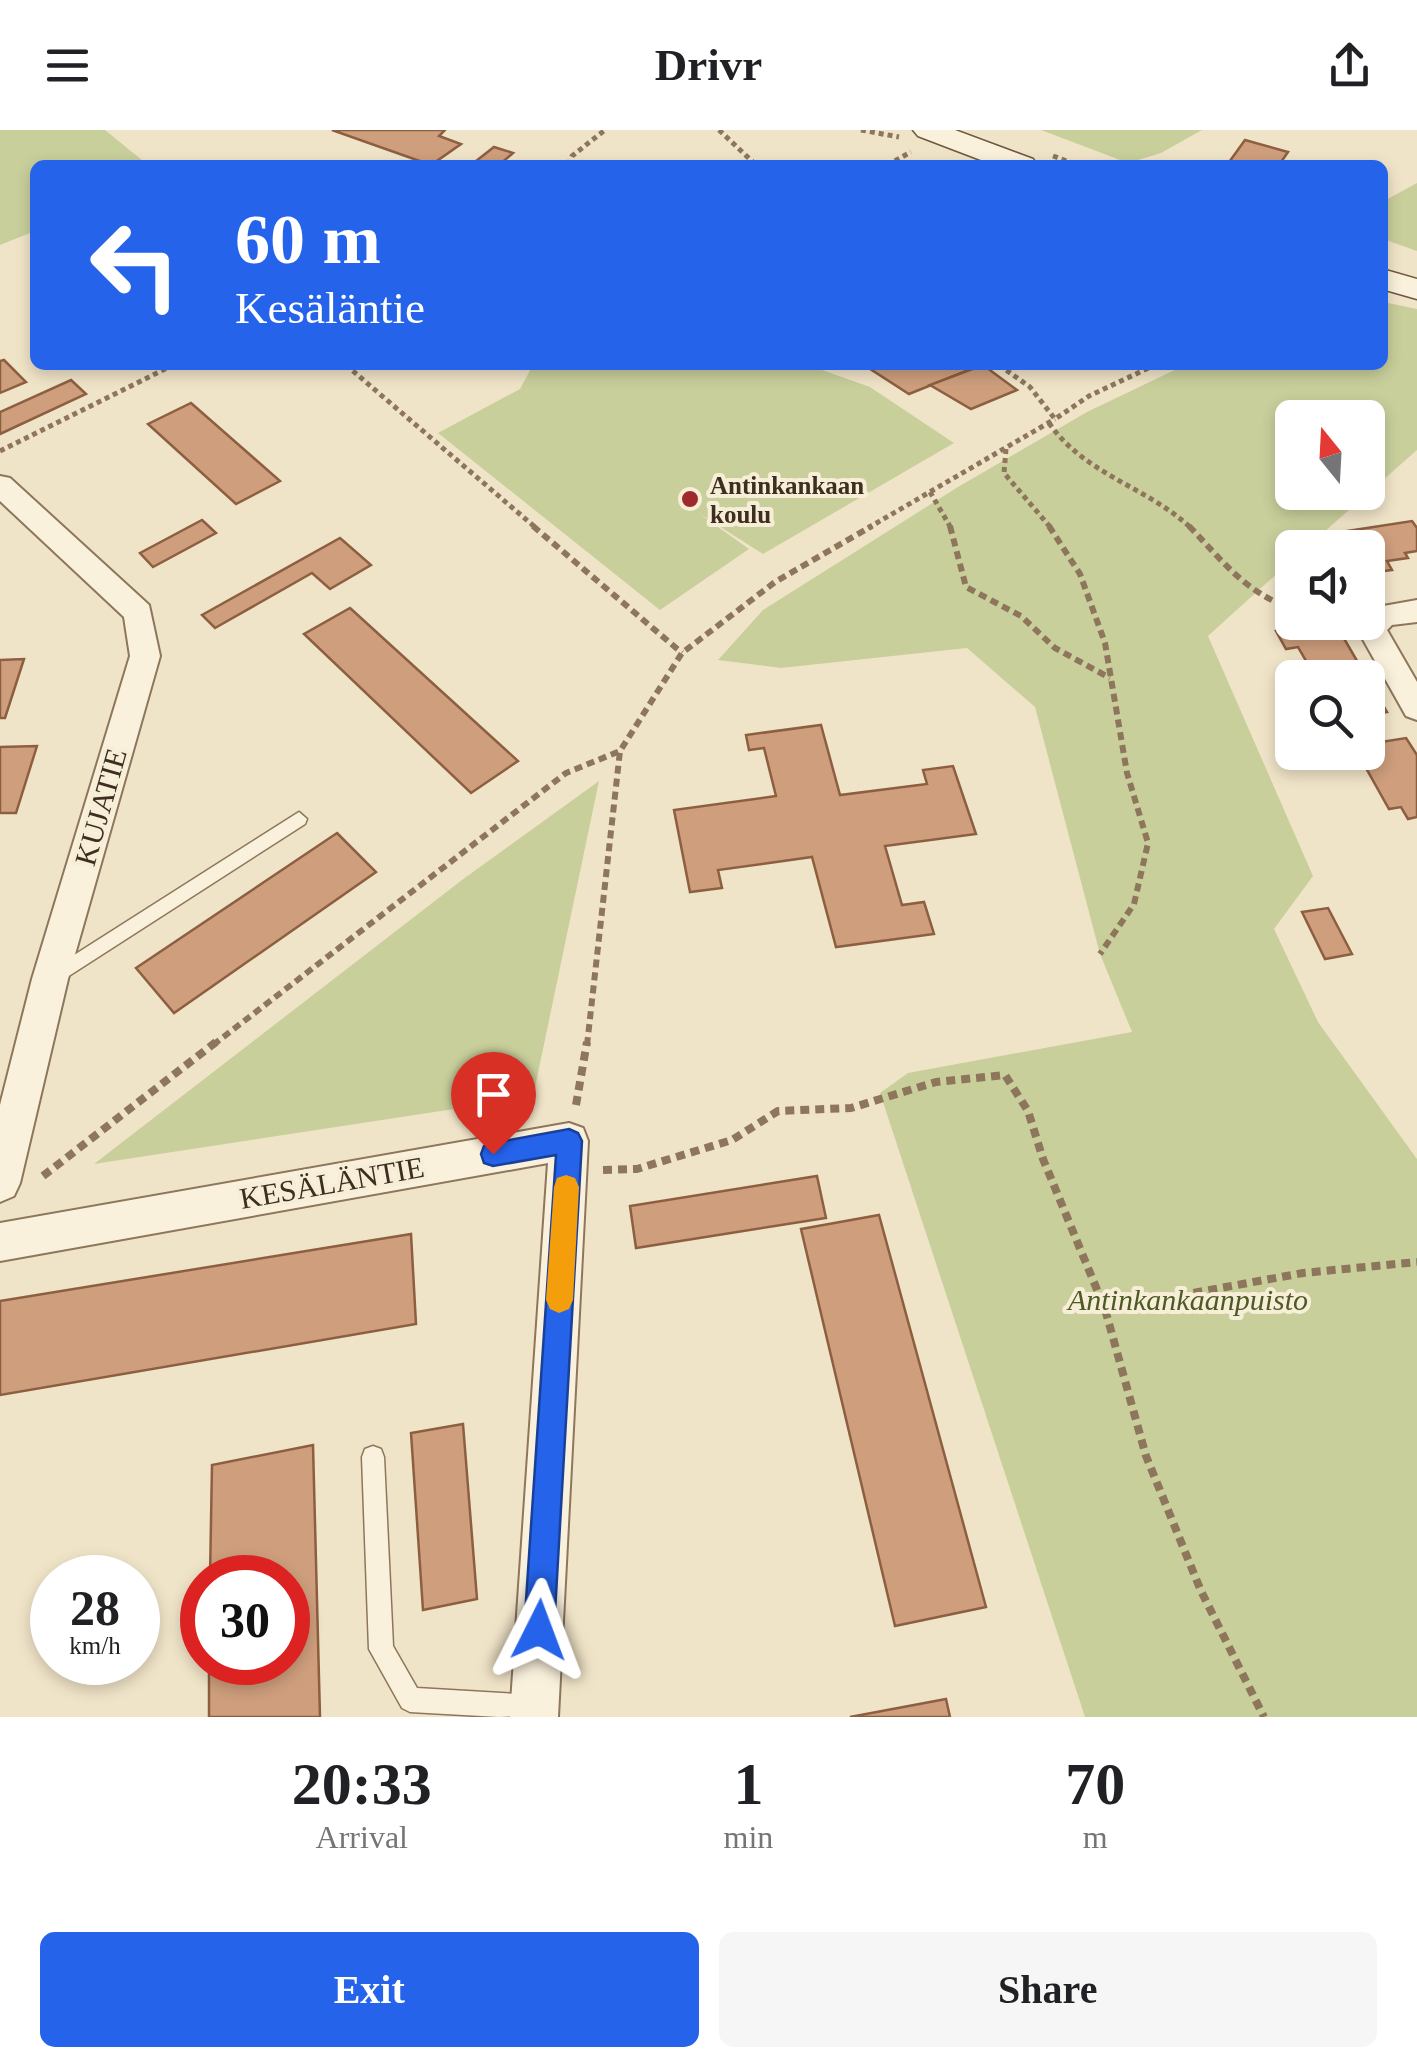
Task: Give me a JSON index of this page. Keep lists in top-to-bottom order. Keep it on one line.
{"streets":{"street":["KUJATIE","KESÄLÄNTIE"]},"parks":["Antinkankaanpuisto"],"places":["Antinkankaan koulu"],"north":"top","page":{"header":"Drivr","turn":["60 m","Kesäläntie"],"speed":"28 km/h","limit":"30","eta":["20:33","Arrival","1","min","70","m"],"buttons":["Exit","Share"]}}
